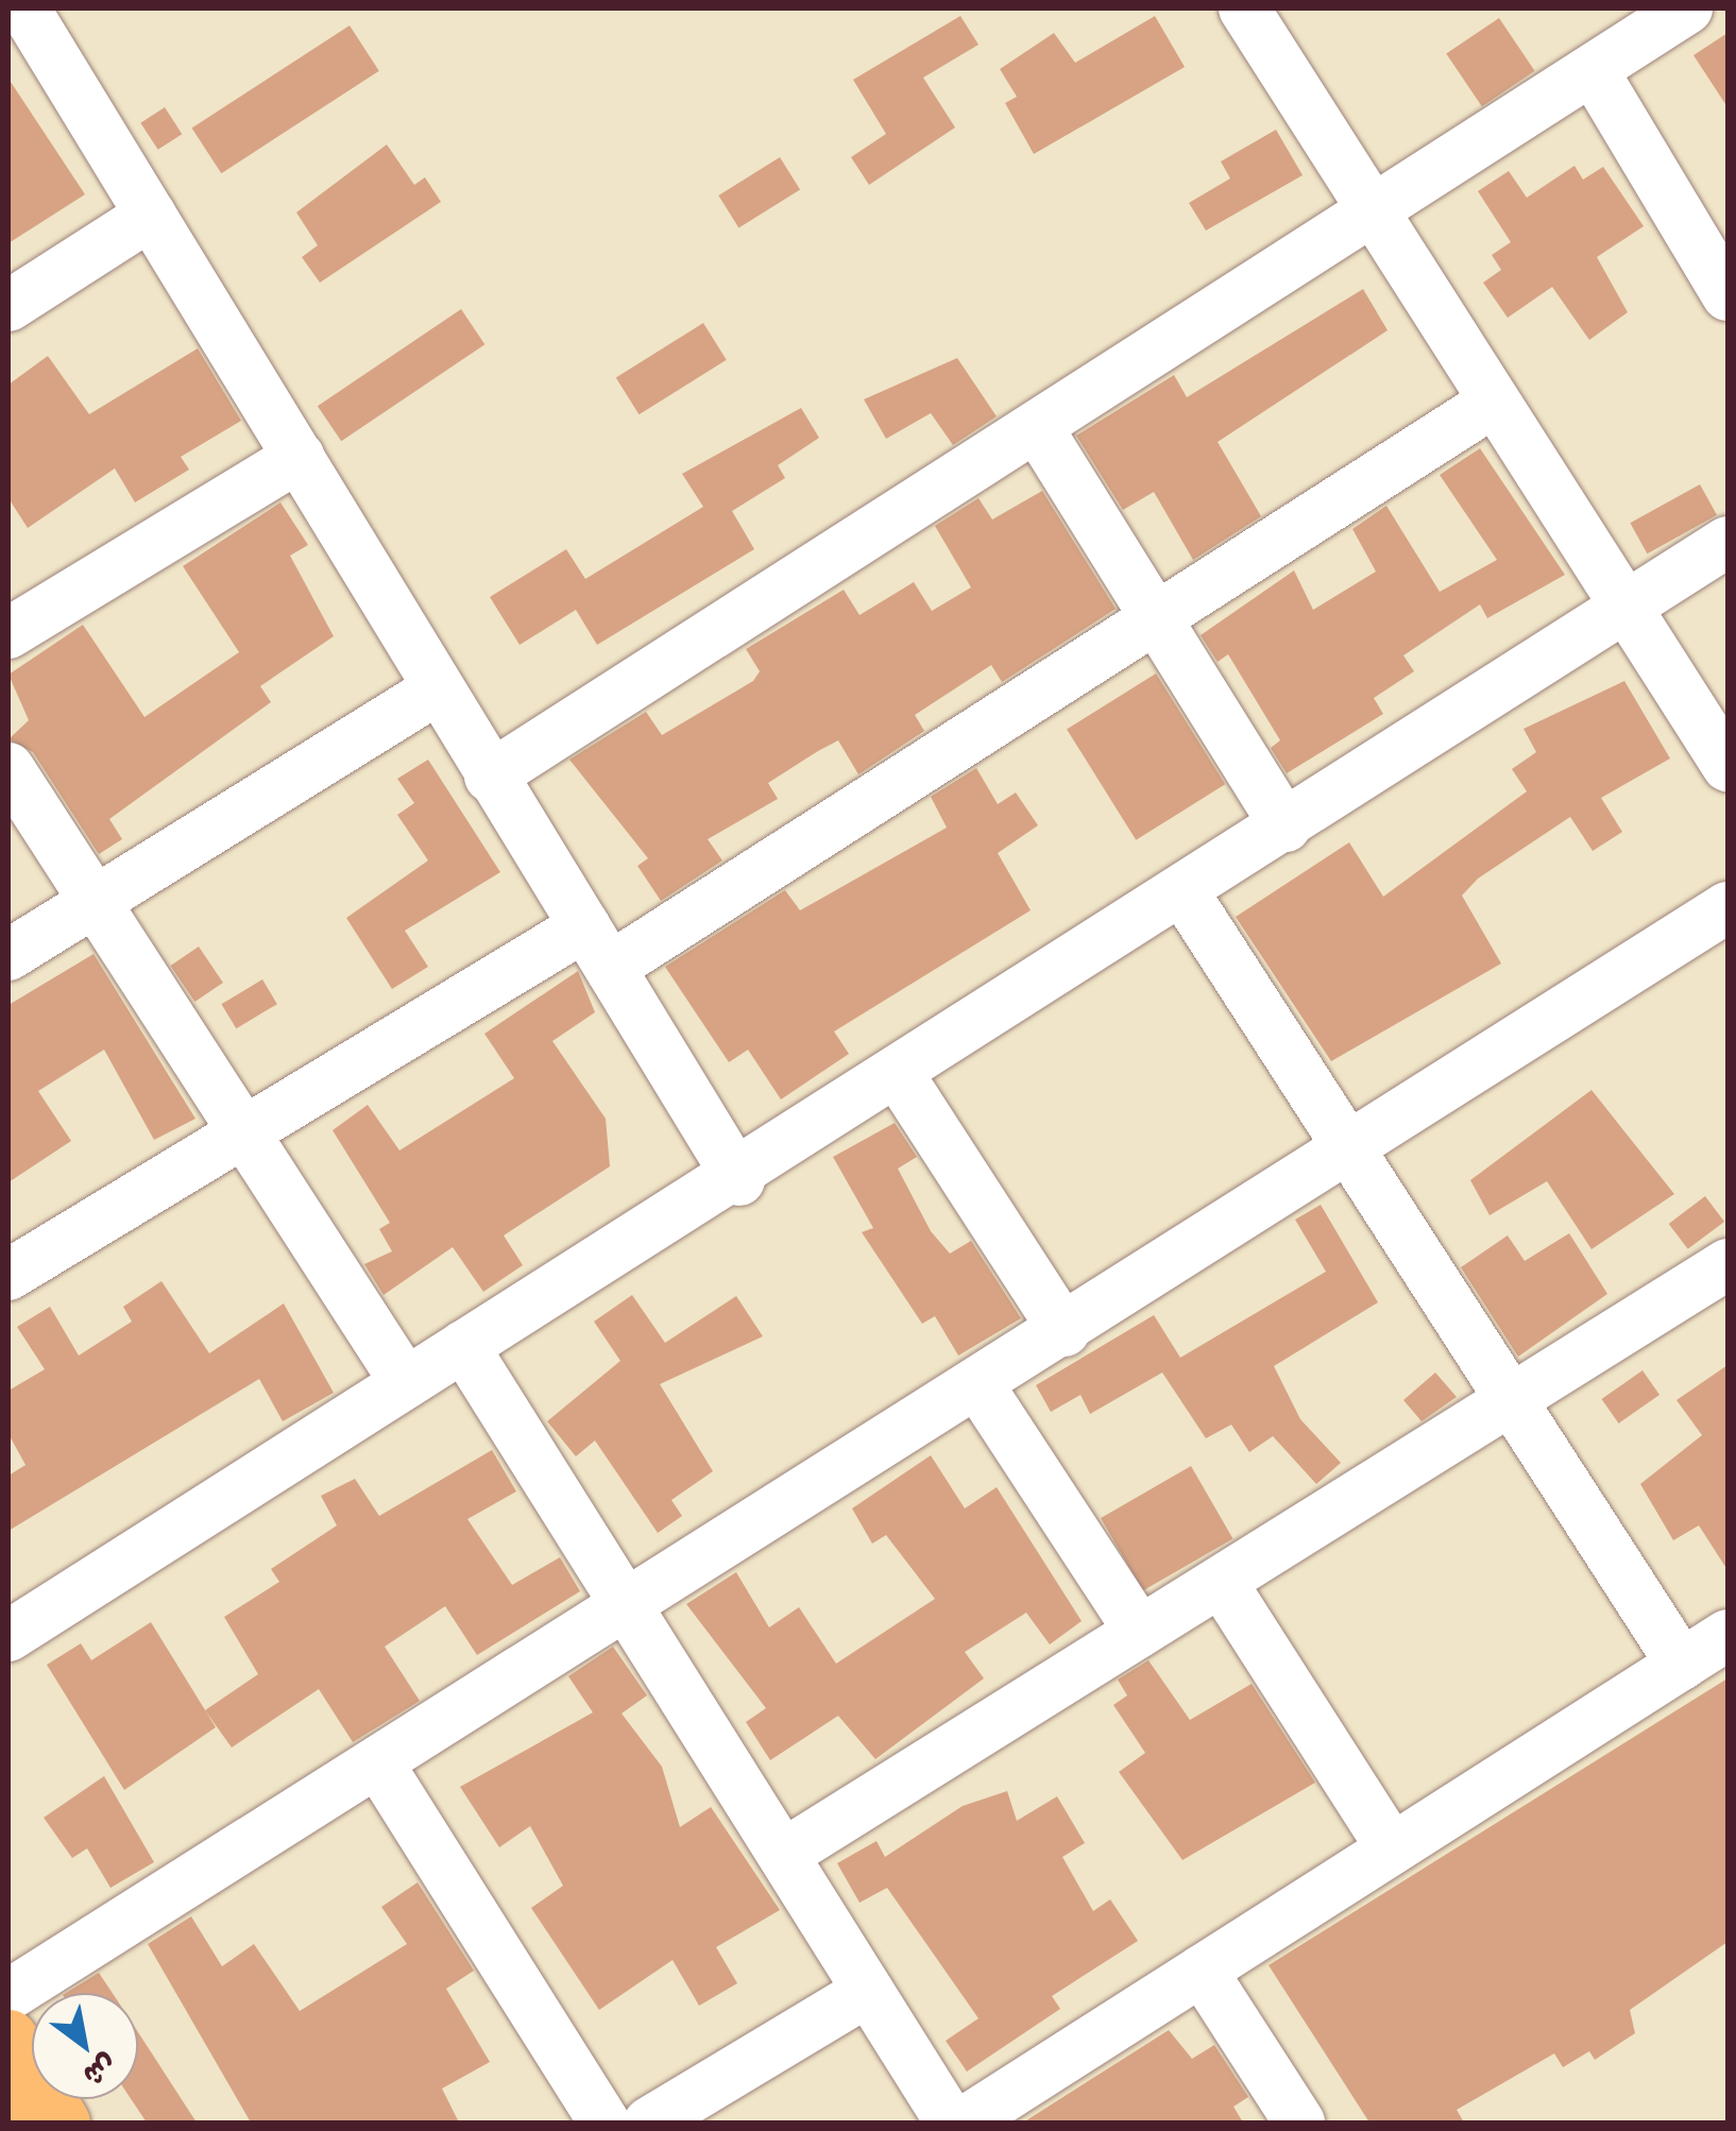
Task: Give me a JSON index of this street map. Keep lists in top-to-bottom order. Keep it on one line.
{"north":"bottom right"}
